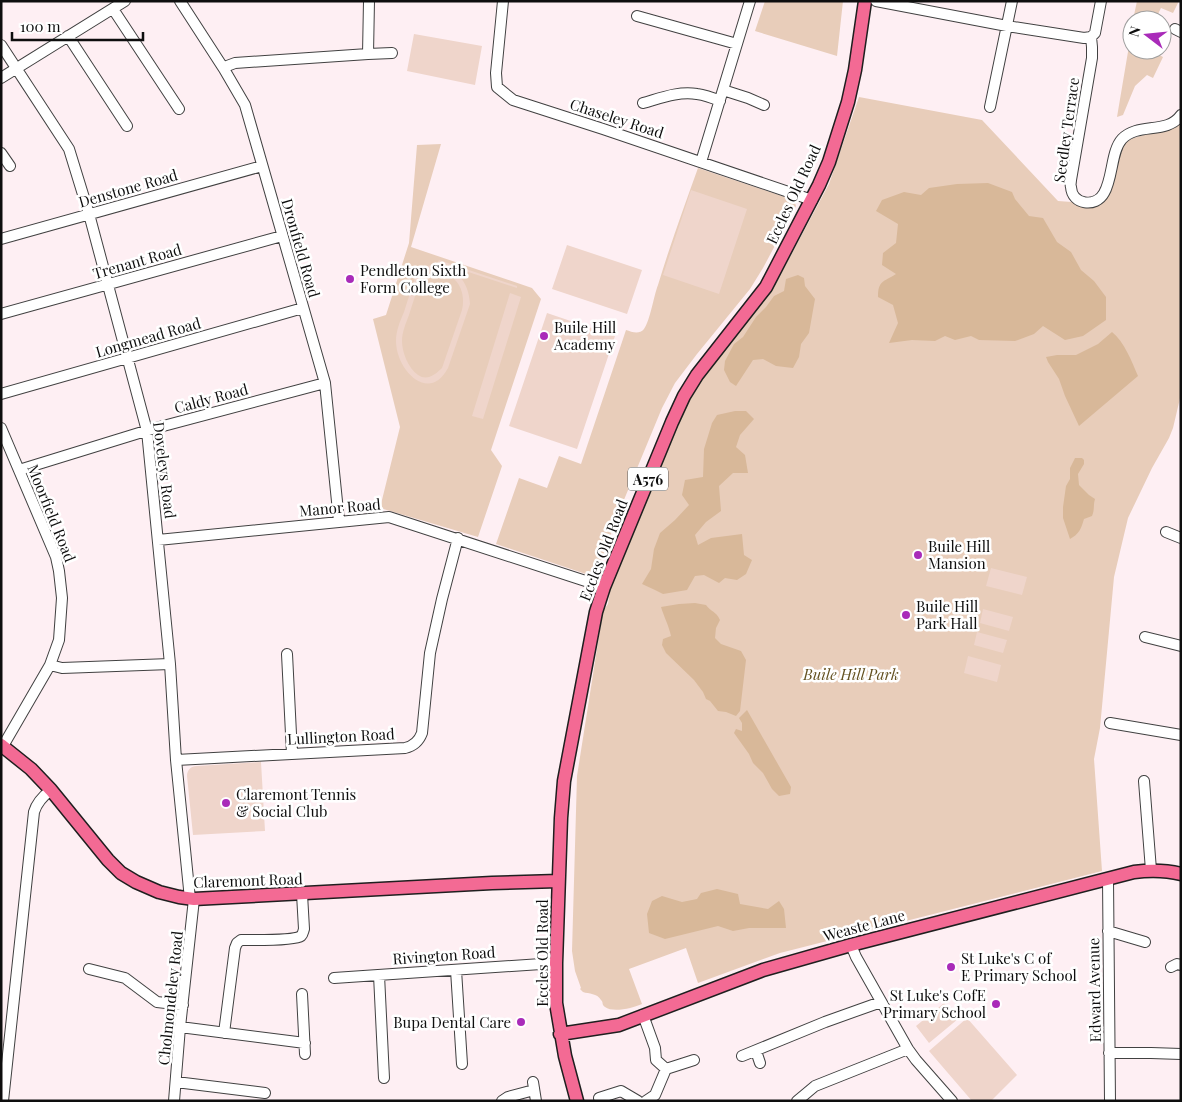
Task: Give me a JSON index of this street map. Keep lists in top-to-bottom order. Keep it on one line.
{"streets":{"main road":["Eccles Old Road","A576","Claremont Road","Weaste Lane"],"street":["Chaseley Road","Seedley Terrace","Denstone Road","Dronfield Road","Trenant Road","Longmead Road","Caldy Road","Doveleys Road","Manor Road","Moorfield Road","Lullington Road","Rivington Road","Edward Avenue","Cholmondeley Road"]},"crossings":[["Chaseley Road","Eccles Old Road"],["Denstone Road","Dronfield Road"],["Denstone Road","Doveleys Road"],["Eccles Old Road","Manor Road"],["Eccles Old Road","Claremont Road"],["Eccles Old Road","Weaste Lane"],["Eccles Old Road","Rivington Road"],["Dronfield Road","Trenant Road"],["Dronfield Road","Longmead Road"],["Dronfield Road","Caldy Road"],["Dronfield Road","Manor Road"],["Trenant Road","Doveleys Road"],["Longmead Road","Doveleys Road"],["Caldy Road","Doveleys Road"],["Caldy Road","Moorfield Road"],["Doveleys Road","Manor Road"],["Doveleys Road","Lullington Road"],["Doveleys Road","Claremont Road"],["Doveleys Road","Cholmondeley Road"],["Manor Road","Lullington Road"],["Moorfield Road","Claremont Road"],["Claremont Road","Cholmondeley Road"],["Weaste Lane","Edward Avenue"]],"parks":["Buile Hill Park"],"places":["Pendleton Sixth Form College","Buile Hill Academy","Buile Hill Mansion","Buile Hill Park Hall","Claremont Tennis & Social Club","St Luke's C of E Primary School","St Luke's CofE Primary School","Bupa Dental Care"],"scale_bar":"100 m","north":"left"}
